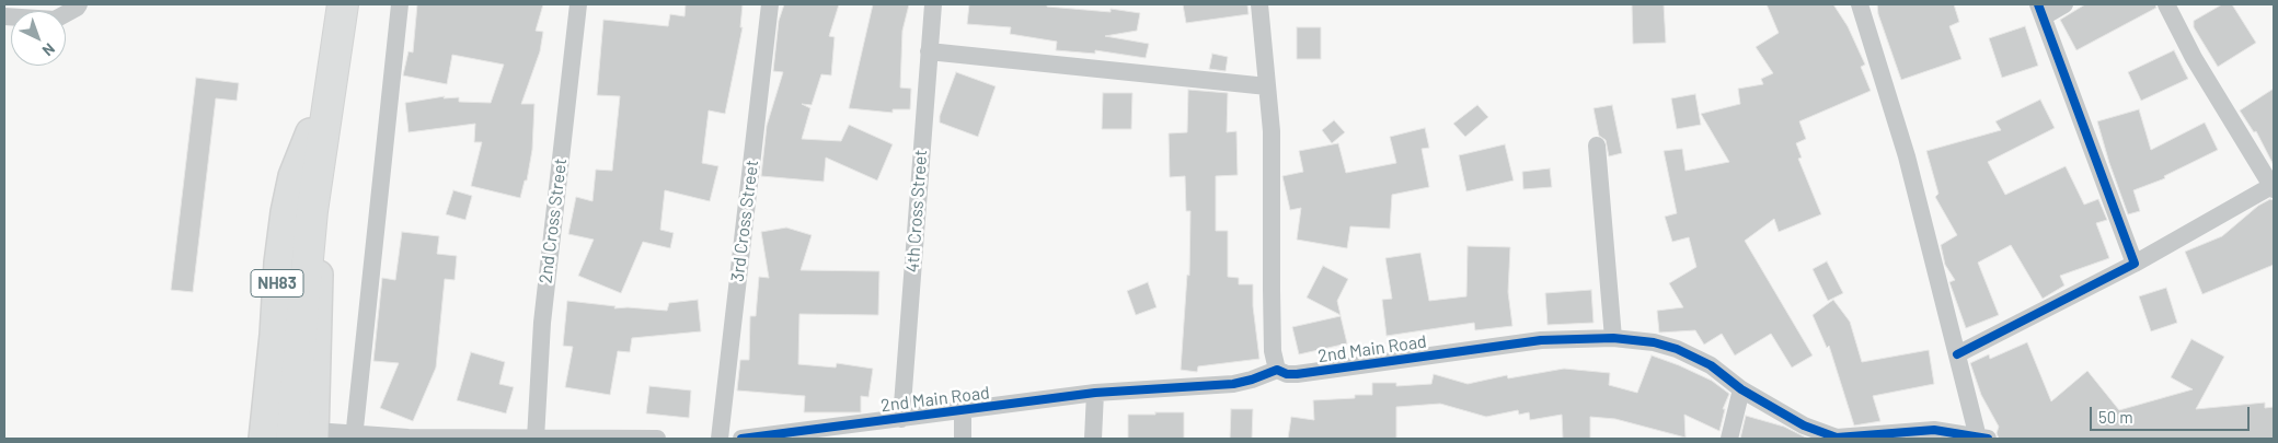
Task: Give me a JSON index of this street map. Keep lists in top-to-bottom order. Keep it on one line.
{"streets":{"highway":["NH83"],"street":["4th Cross Street","2nd Cross Street","3rd Cross Street","2nd Main Road"]},"crossings":[["4th Cross Street","2nd Main Road"]],"scale_bar":"50 m","north":"bottom right"}
